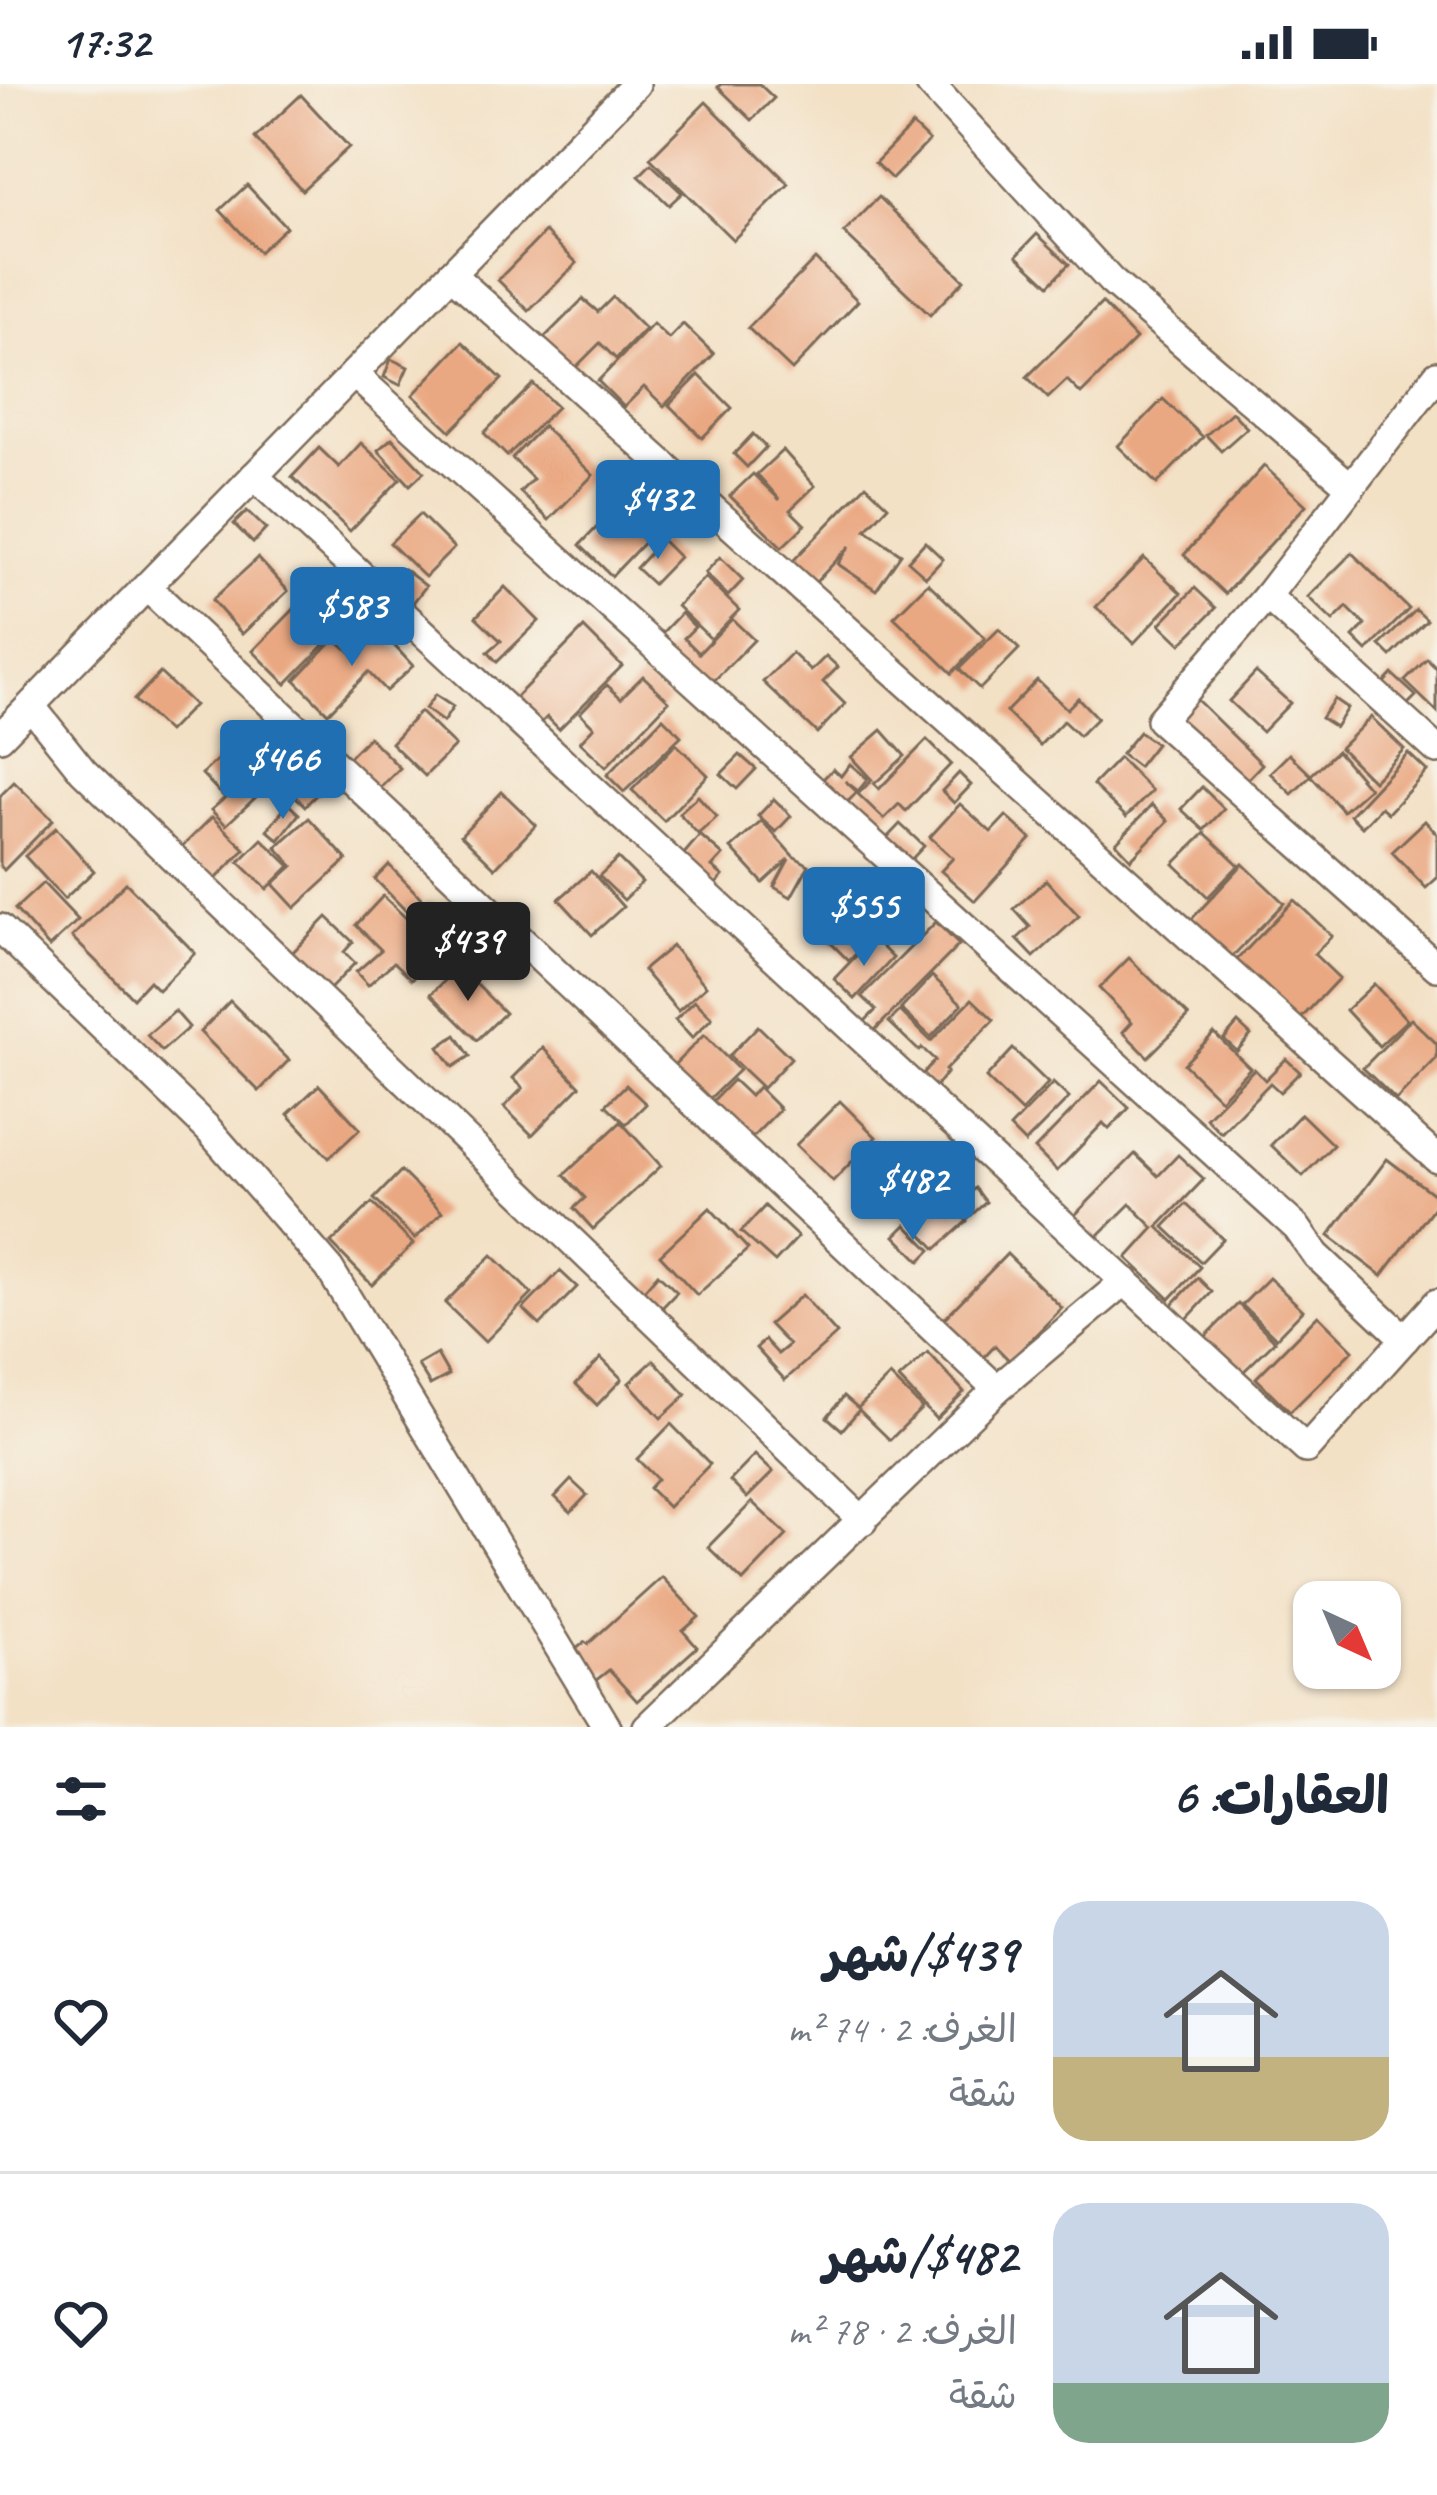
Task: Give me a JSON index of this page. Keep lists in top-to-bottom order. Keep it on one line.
{"north":"bottom right","page":{"status":"17:32","price":["$432","$583","$466","$555","$439","$482"],"heading":"العقارات: 6","list":[{"name":"$439/شهر","note":"الغرف: 2 · 74 m² · شقة"},{"name":"$482/شهر","note":"الغرف: 2 · 78 m² · شقة"}]}}
